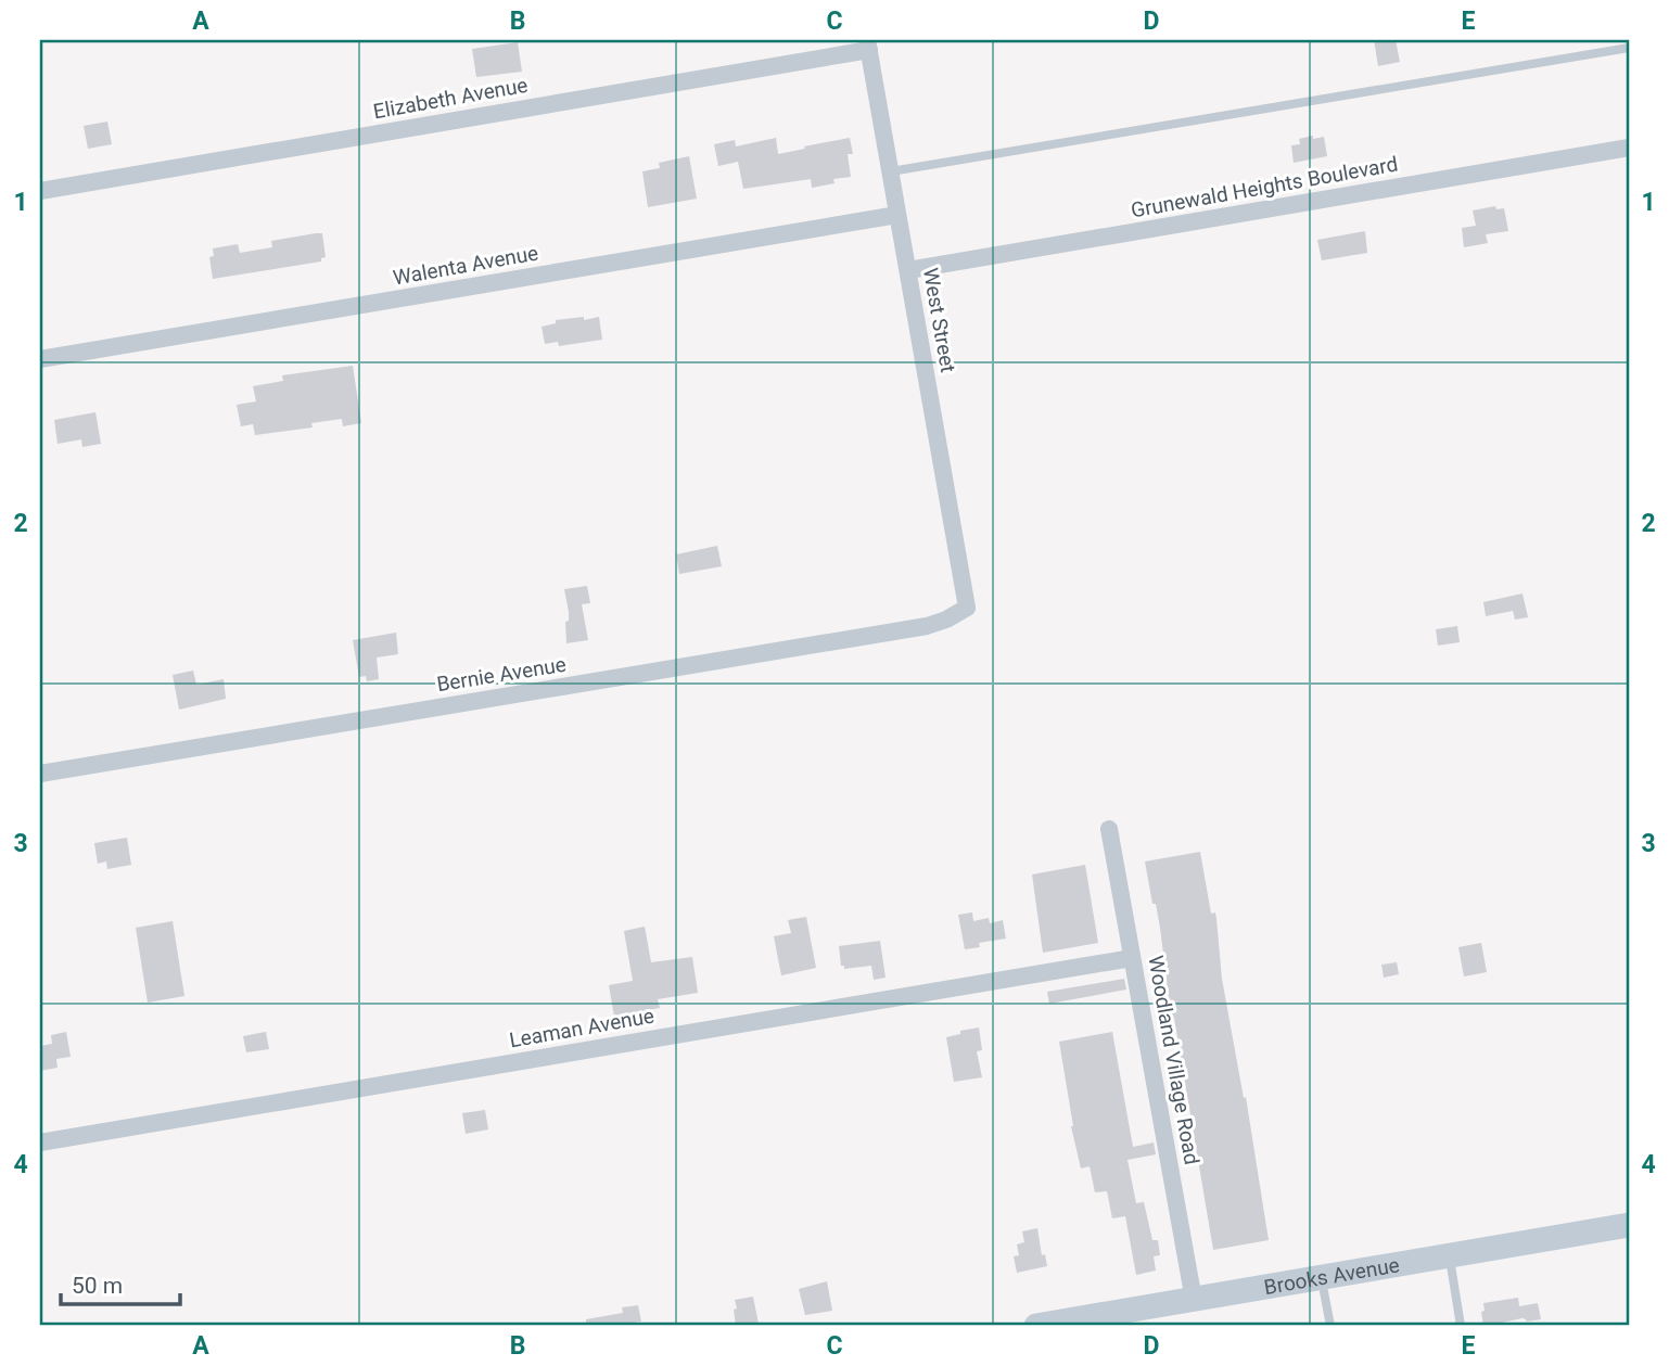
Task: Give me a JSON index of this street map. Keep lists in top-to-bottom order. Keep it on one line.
{"streets":{"street":["Elizabeth Avenue","Grunewald Heights Boulevard","Walenta Avenue","West Street","Bernie Avenue","Leaman Avenue","Woodland Village Road","Brooks Avenue"]},"crossings":[["Elizabeth Avenue","West Street"],["Grunewald Heights Boulevard","West Street"],["Walenta Avenue","West Street"],["West Street","Bernie Avenue"],["Leaman Avenue","Woodland Village Road"],["Woodland Village Road","Brooks Avenue"]],"scale_bar":"50 m","grid":{"columns":["A","B","C","D","E"],"rows":["1","2","3","4"]}}
